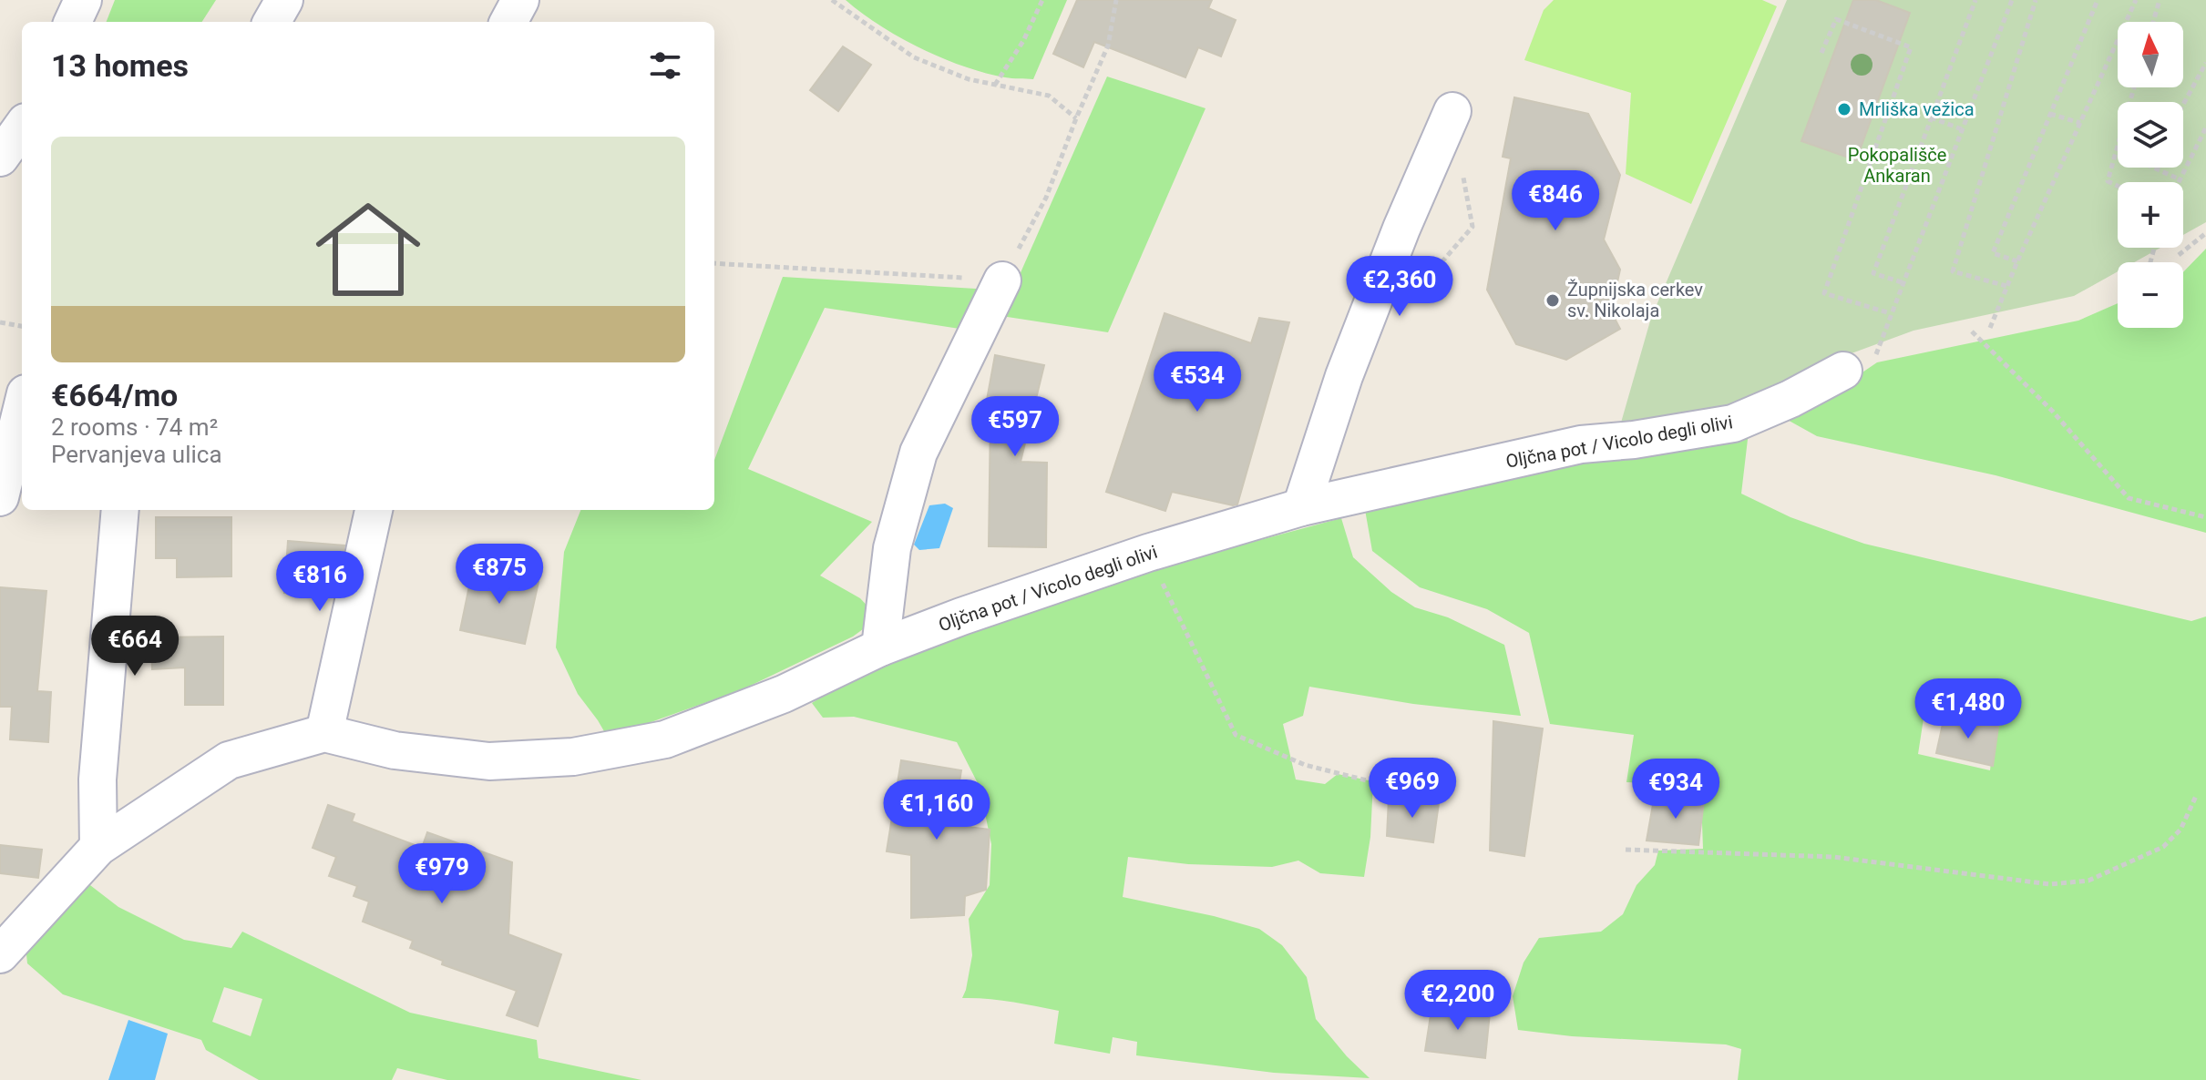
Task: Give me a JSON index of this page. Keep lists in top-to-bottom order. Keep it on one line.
{"streets":{"street":["Oljčna pot / Vicolo degli olivi"]},"parks":["Pokopališče Ankaran"],"places":["Mrliška vežica","Župnijska cerkev sv. Nikolaja"],"north":"top","page":{"map_buttons":["+","−"],"heading":"13 homes","list":[{"name":"€664/mo","note":"2 rooms · 74 m² · Pervanjeva ulica"}],"price":["€846","€2,360","€534","€597","€875","€816","€664","€1,480","€969","€934","€1,160","€979","€2,200"]}}
